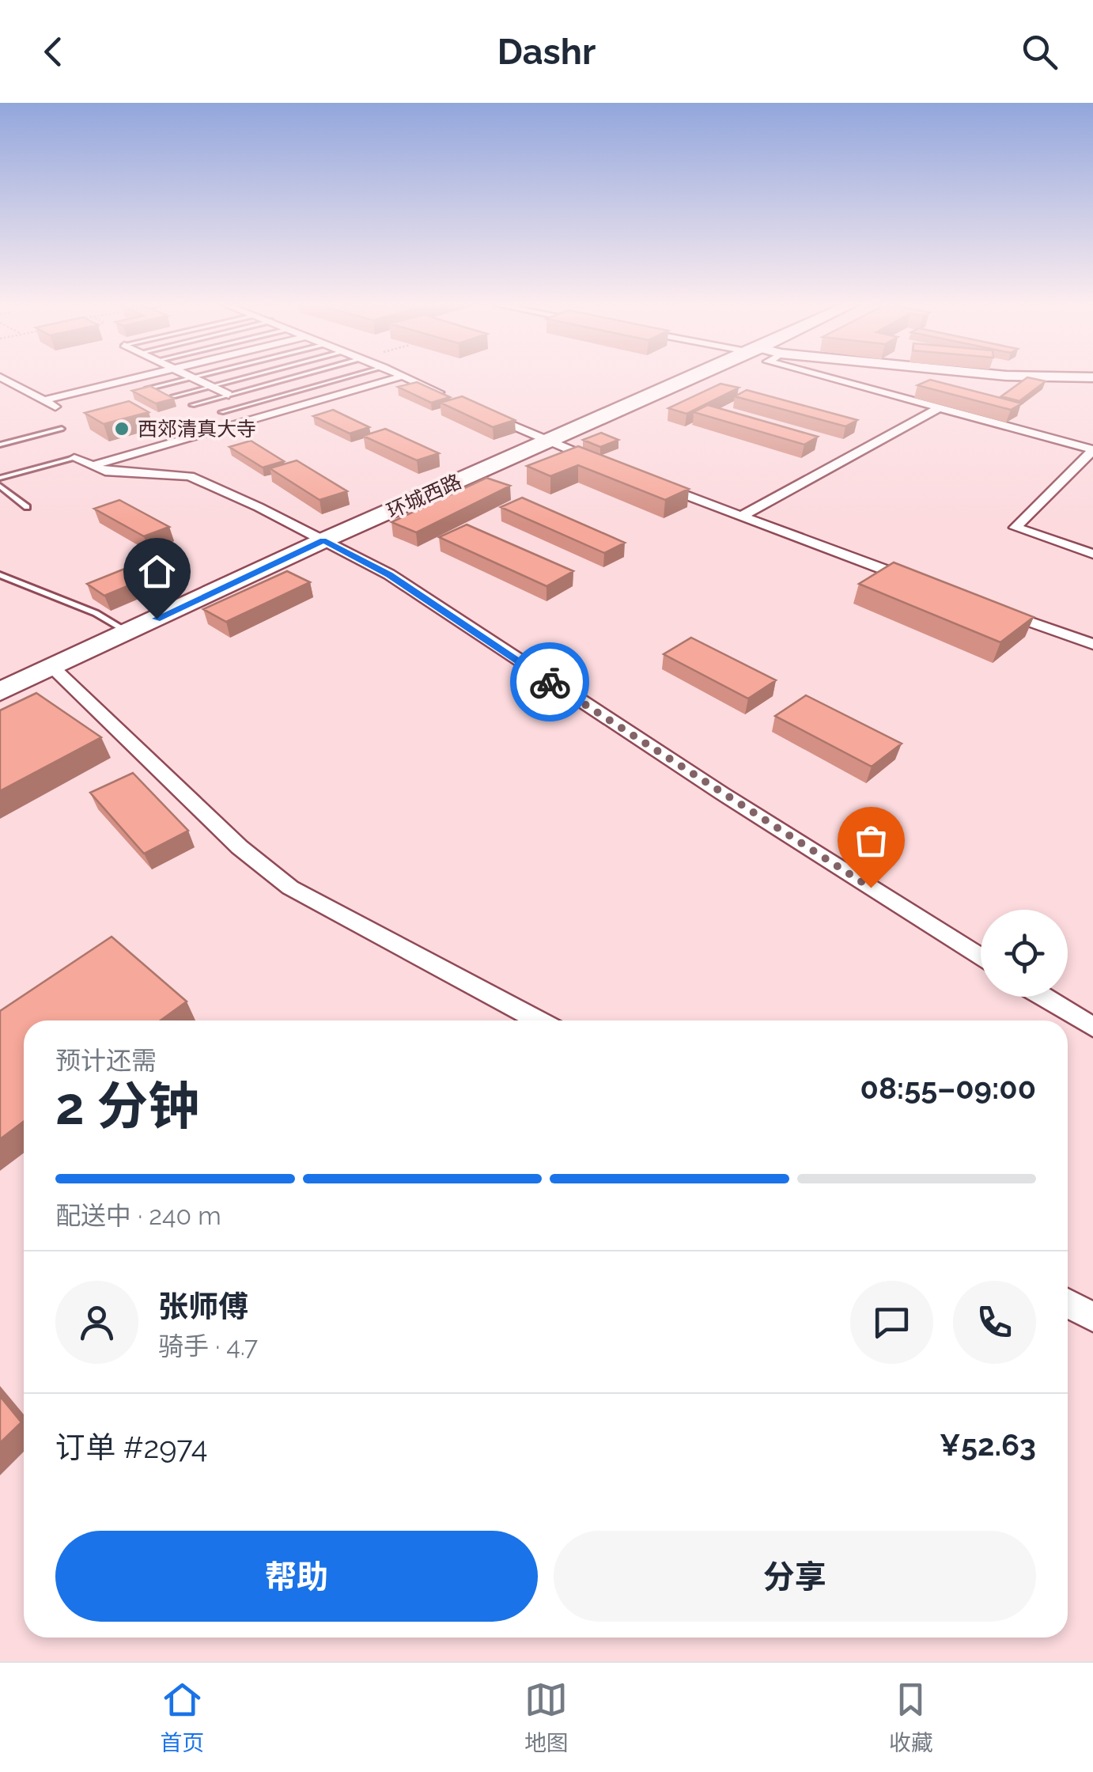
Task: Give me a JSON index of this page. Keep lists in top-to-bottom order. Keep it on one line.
{"streets":{"highway":["环城西路"]},"places":["西郊清真大寺"],"page":{"header":"Dashr","heading":["2 分钟","预计还需","08:55–09:00"],"panel":["张师傅","骑手 · 4.7","订单 #2974","¥52.63"],"bar":"配送中 · 240 m","buttons":["帮助","分享"],"tabs":["首页","地图","收藏"]}}
